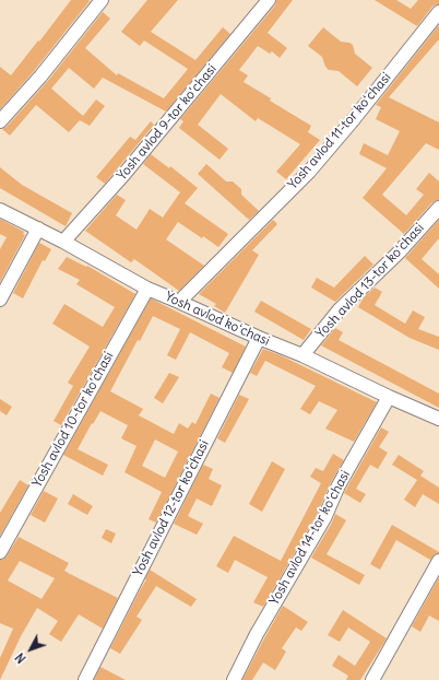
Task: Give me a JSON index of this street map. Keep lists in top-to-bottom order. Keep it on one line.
{"streets":{"street":["Yosh avlod 9-tor koʻchasi","Yosh avlod 11-tor koʻchasi","Yosh avlod 13-tor koʻchasi","Yosh avlod koʻchasi","Yosh avlod 10-tor koʻchasi","Yosh avlod 12-tor koʻchasi","Yosh avlod 14-tor koʻchasi"]},"crossings":[["Yosh avlod 9-tor koʻchasi","Yosh avlod koʻchasi"],["Yosh avlod 11-tor koʻchasi","Yosh avlod koʻchasi"],["Yosh avlod 13-tor koʻchasi","Yosh avlod koʻchasi"],["Yosh avlod koʻchasi","Yosh avlod 10-tor koʻchasi"],["Yosh avlod koʻchasi","Yosh avlod 12-tor koʻchasi"],["Yosh avlod koʻchasi","Yosh avlod 14-tor koʻchasi"]],"north":"bottom left"}
